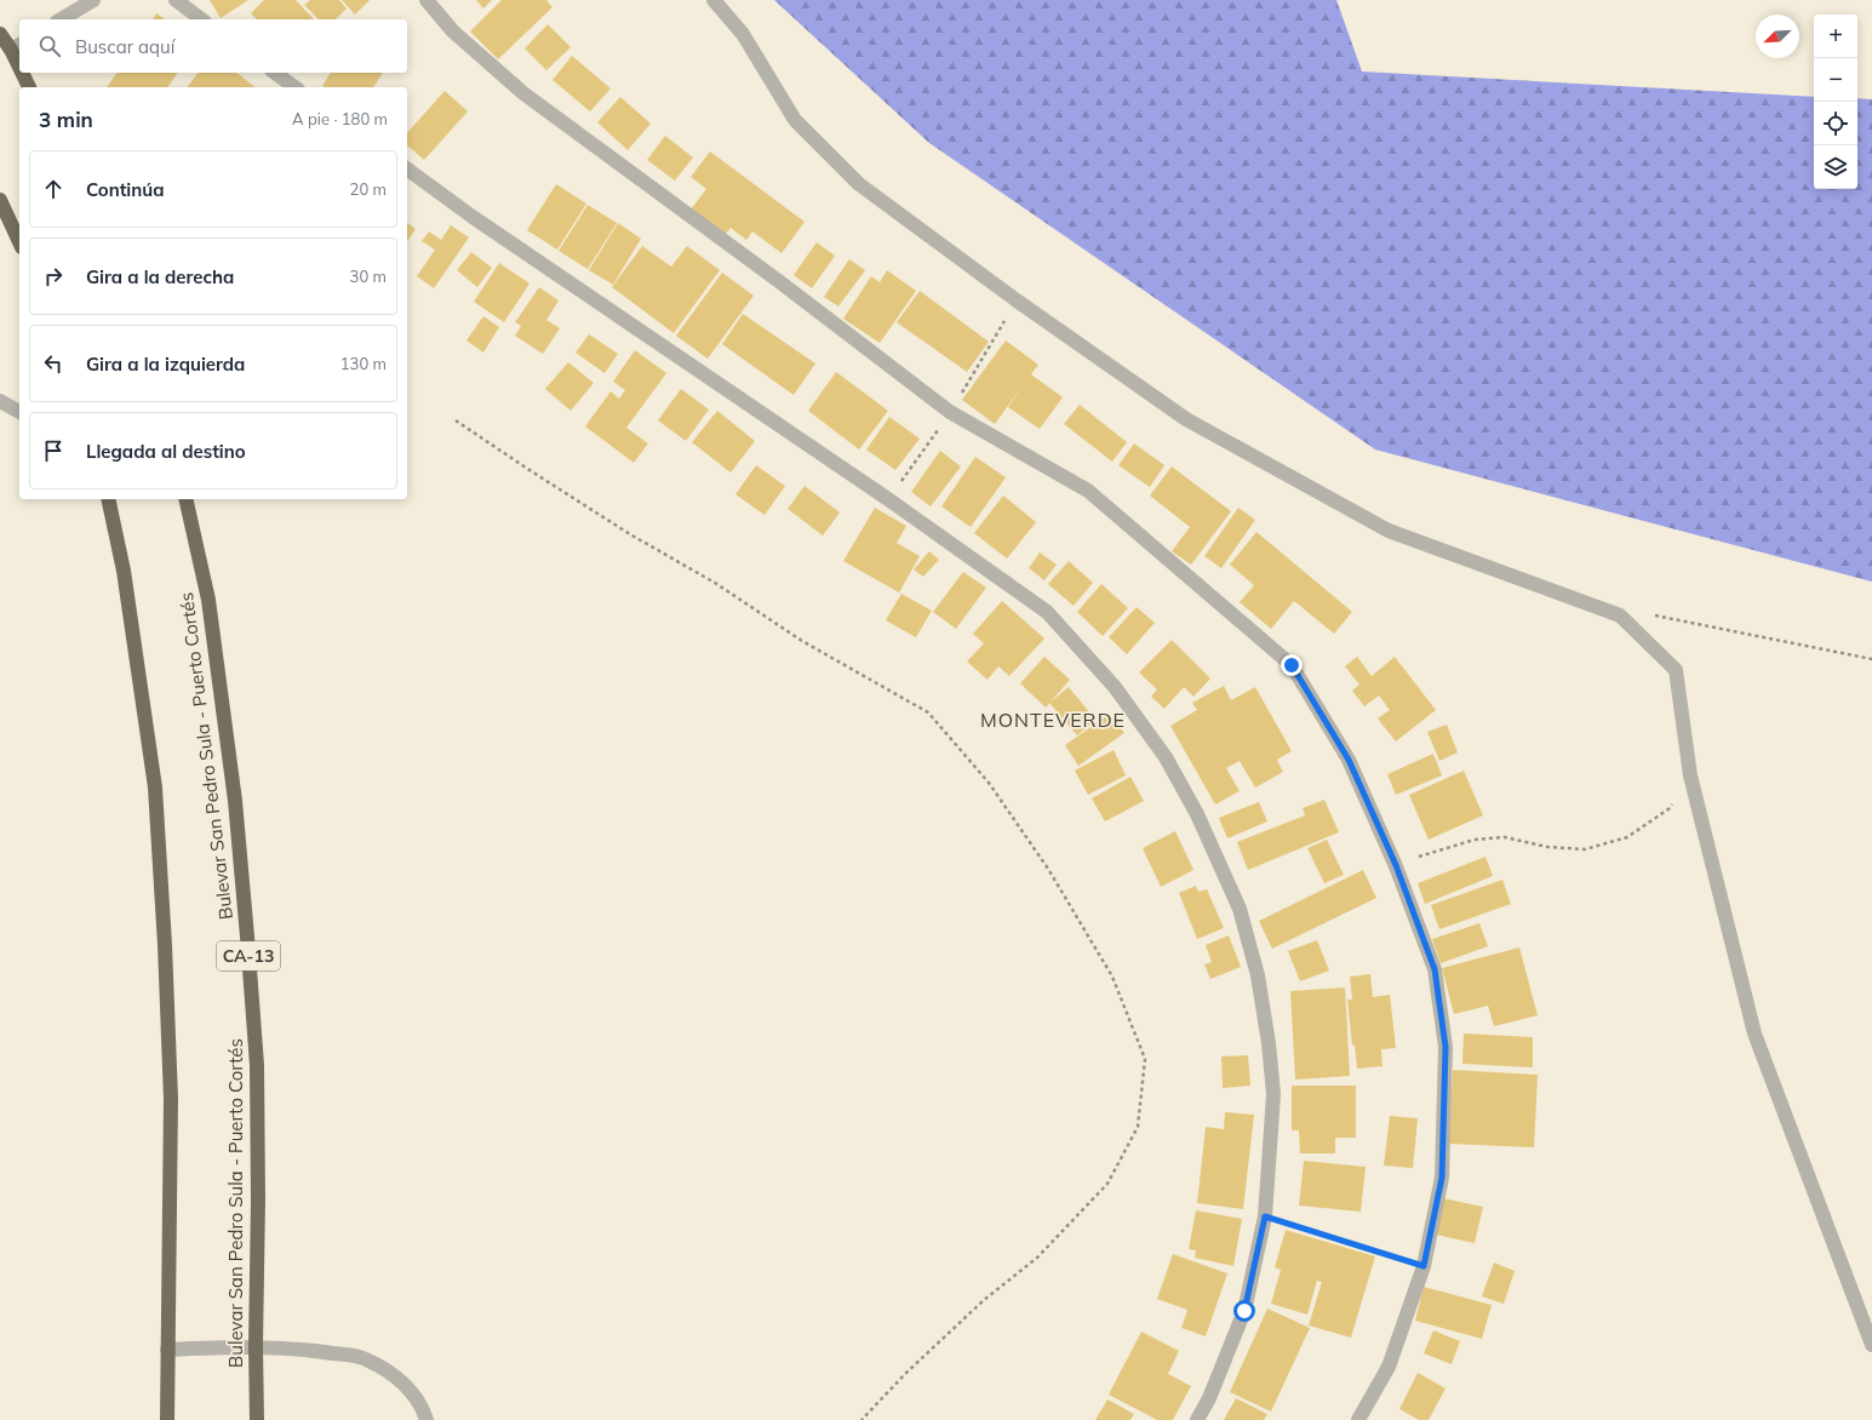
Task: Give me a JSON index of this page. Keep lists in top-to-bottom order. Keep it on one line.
{"streets":{"highway":["Bulevar San Pedro Sula - Puerto Cortés","CA-13"]},"districts":["MONTEVERDE"],"north":"bottom left","page":{"map_buttons":["+","−"],"search":"Buscar aquí","heading":["3 min","A pie · 180 m"],"list":[["Continúa","20 m"],["Gira a la derecha","30 m"],["Gira a la izquierda","130 m"],"Llegada al destino"]}}
